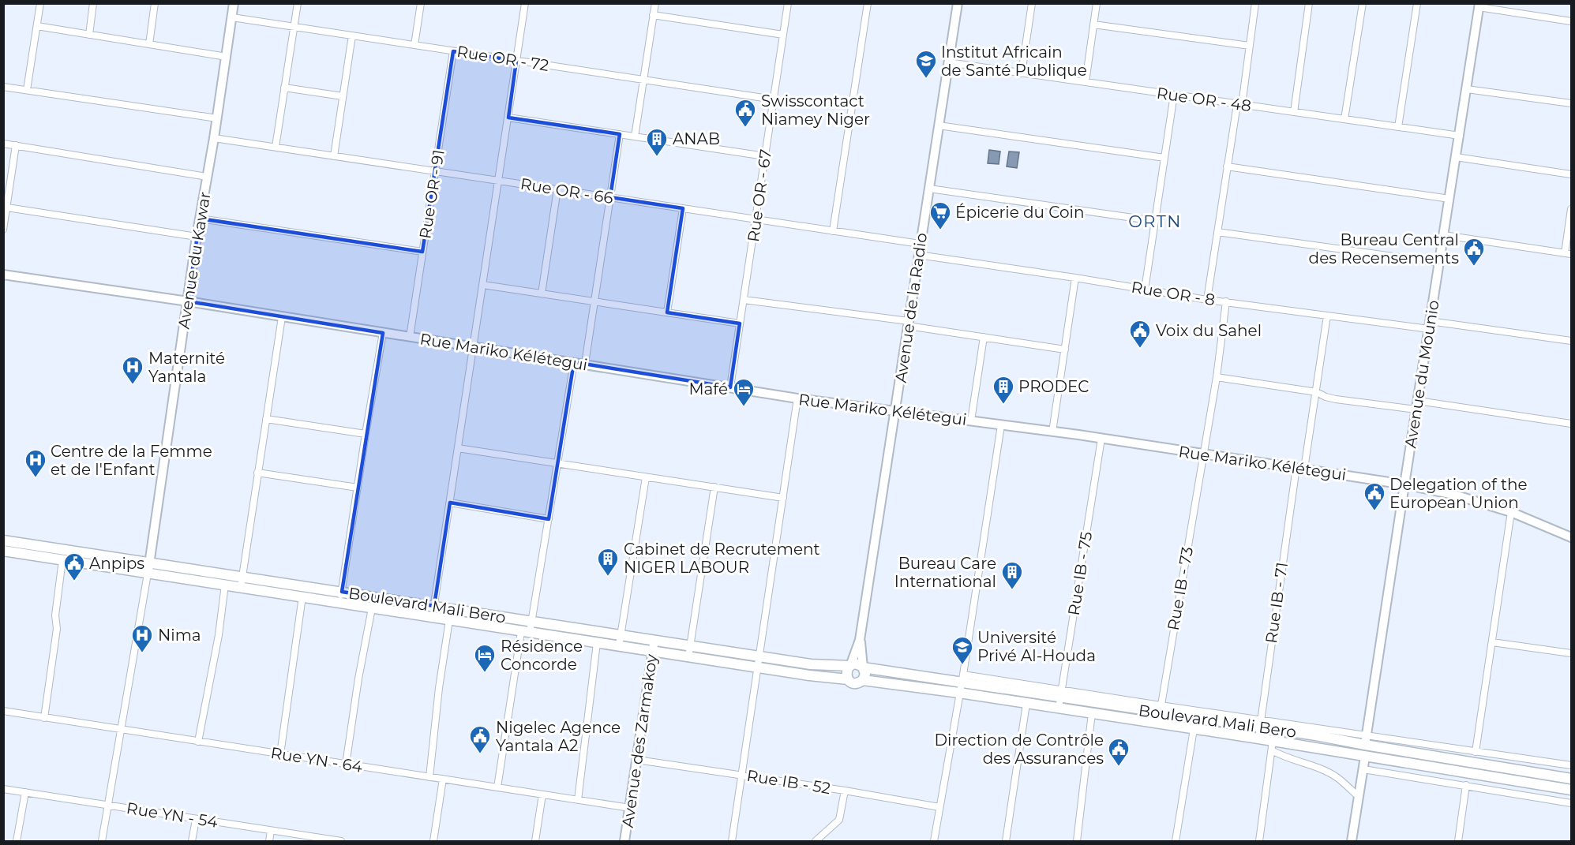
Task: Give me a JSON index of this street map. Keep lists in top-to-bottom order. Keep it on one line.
{"streets":{"main road":["Boulevard Mali Bero"],"street":["Rue OR - 72","Rue OR - 48","Rue OR - 66","Rue OR - 91","Rue OR - 67","Avenue du Kawar","Rue OR - 8","Avenue de la Radio","Rue Mariko Kélétegui","Avenue du Mounio","Rue IB - 75","Rue IB - 73","Rue IB - 71","Avenue des Zarmakoy","Rue YN - 64","Rue IB - 52","Rue YN - 54"]},"crossings":[["Rue OR - 72","Rue OR - 91"],["Rue OR - 72","Rue OR - 67"],["Rue OR - 72","Avenue du Kawar"],["Rue OR - 48","Avenue de la Radio"],["Rue OR - 48","Avenue du Mounio"],["Rue OR - 66","Rue OR - 91"],["Rue OR - 66","Rue OR - 67"],["Rue OR - 66","Avenue du Kawar"],["Rue OR - 66","Avenue de la Radio"],["Rue OR - 91","Rue Mariko Kélétegui"],["Rue OR - 67","Rue Mariko Kélétegui"],["Avenue du Kawar","Rue Mariko Kélétegui"],["Avenue du Kawar","Boulevard Mali Bero"],["Rue OR - 8","Avenue de la Radio"],["Rue OR - 8","Avenue du Mounio"],["Rue OR - 8","Rue IB - 73"],["Rue OR - 8","Rue IB - 71"],["Avenue de la Radio","Rue Mariko Kélétegui"],["Rue Mariko Kélétegui","Avenue du Mounio"],["Rue Mariko Kélétegui","Rue IB - 75"],["Rue Mariko Kélétegui","Rue IB - 73"],["Rue Mariko Kélétegui","Rue IB - 71"],["Avenue du Mounio","Boulevard Mali Bero"],["Rue IB - 75","Boulevard Mali Bero"],["Rue IB - 73","Boulevard Mali Bero"],["Rue IB - 71","Boulevard Mali Bero"],["Boulevard Mali Bero","Avenue des Zarmakoy"],["Avenue des Zarmakoy","Rue YN - 64"],["Avenue des Zarmakoy","Rue IB - 52"]],"districts":["ORTN"],"places":{"school or university":["Institut Africain de Santé Publique","Université Privé Al-Houda"],"public building":["Swisscontact Niamey Niger","Bureau Central des Recensements","Voix du Sahel","Delegation of the European Union","Anpips","Nigelec Agence Yantala A2","Direction de Contrôle des Assurances"],"building":["ANAB","PRODEC","Cabinet de Recrutement NIGER LABOUR","Bureau Care International"],"supermarket":["Épicerie du Coin"],"hospital":["Maternité Yantala","Centre de la Femme et de l'Enfant","Nima"],"hotel":["Mafé","Résidence Concorde"]}}
